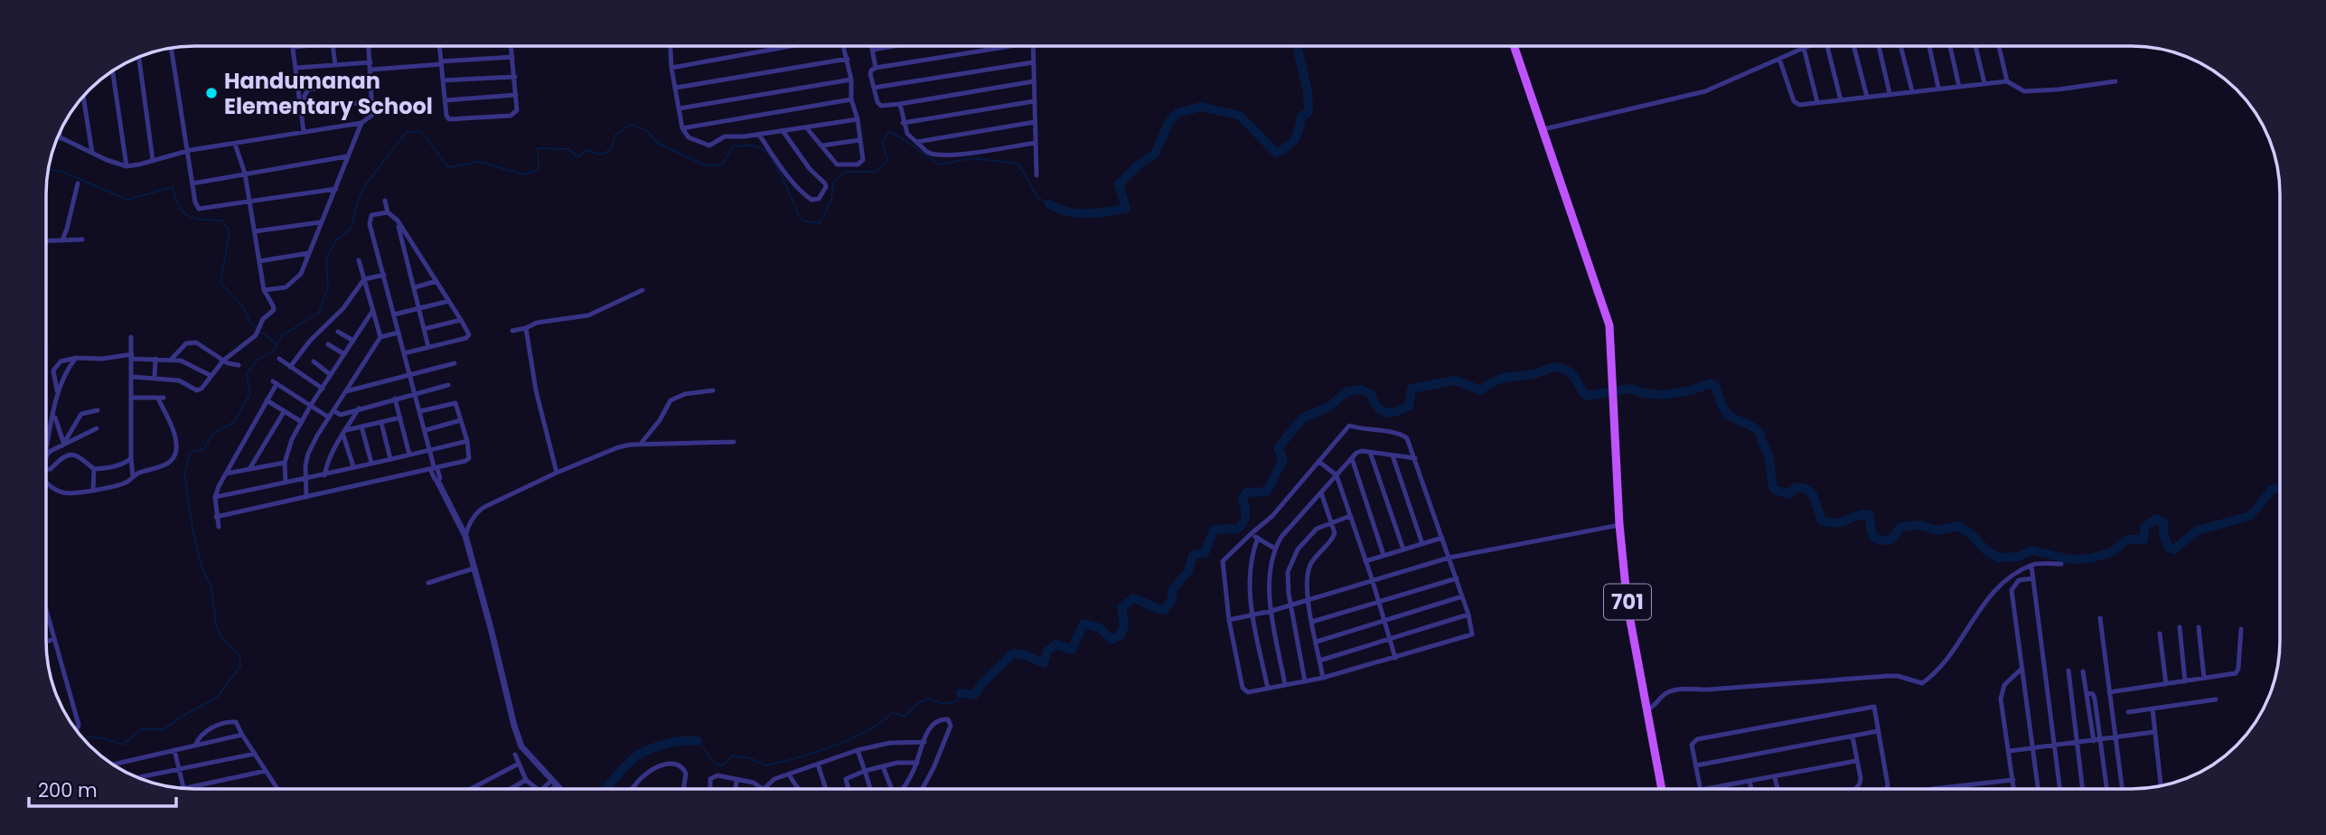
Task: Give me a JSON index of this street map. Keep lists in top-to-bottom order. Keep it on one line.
{"streets":{"main road":["701"]},"places":["Handumanan Elementary School"],"scale_bar":"200 m"}
